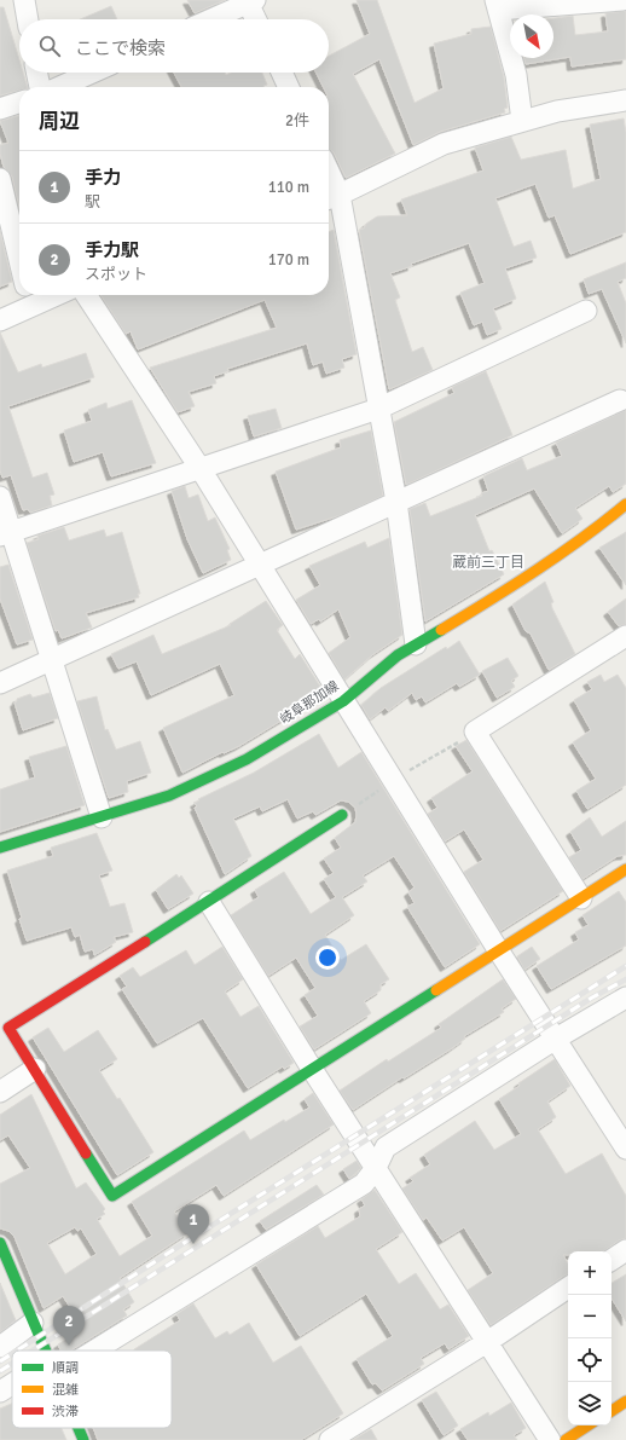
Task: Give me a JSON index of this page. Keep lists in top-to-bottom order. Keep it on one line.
{"streets":{"street":["岐阜那加線"]},"districts":["蔵前三丁目"],"legend":["順調","混雑","渋滞"],"north":"bottom right","page":{"search":"ここで検索","heading":["周辺","2件"],"list":[{"mark":"1","name":"手力","note":"駅","value":"110 m"},{"mark":"2","name":"手力駅","note":"スポット","value":"170 m"}],"pins":["1","2"],"map_buttons":["+","−"]}}
